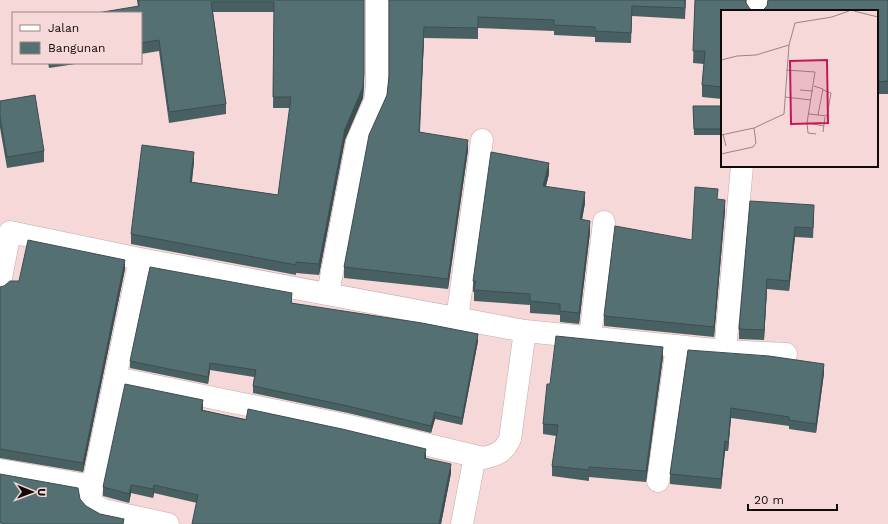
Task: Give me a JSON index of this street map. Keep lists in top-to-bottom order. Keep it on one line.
{"legend":["Jalan","Bangunan"],"scale_bar":"20 m","north":"right"}
